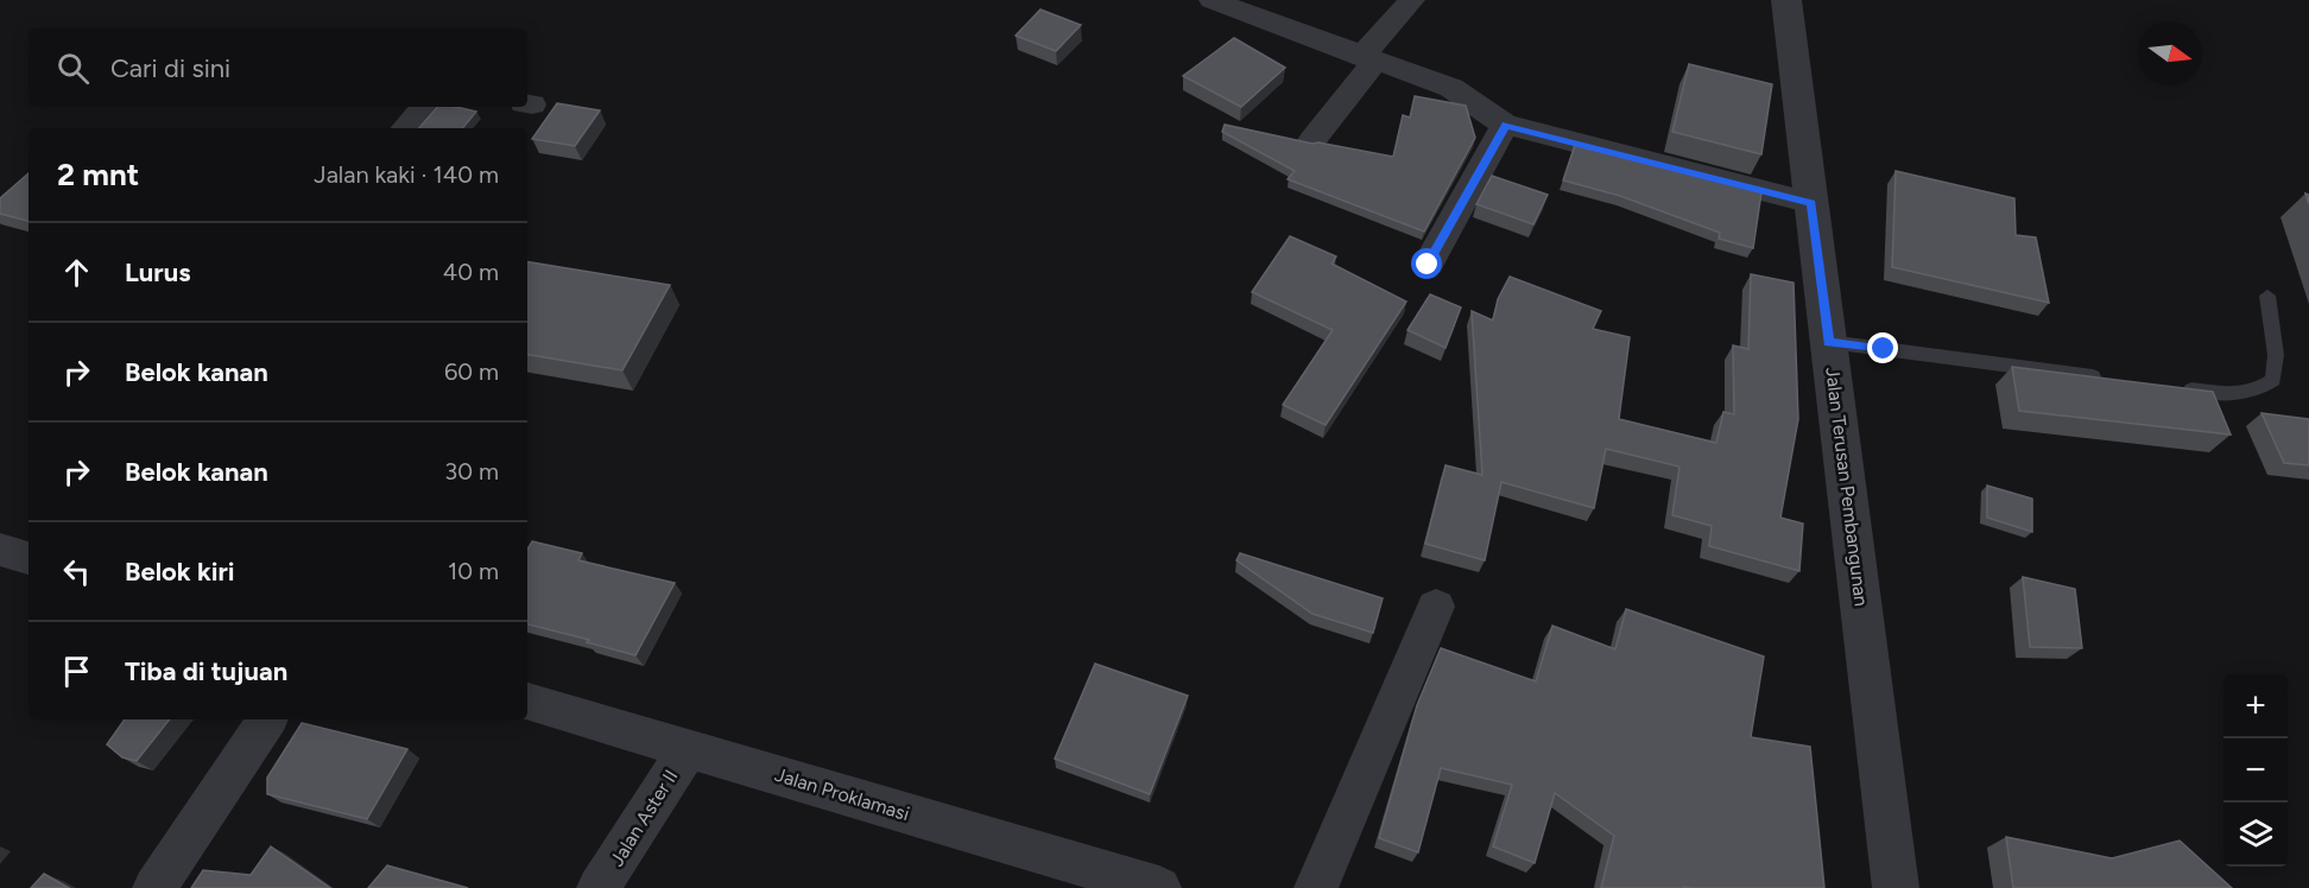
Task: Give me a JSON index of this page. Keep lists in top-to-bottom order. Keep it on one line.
{"streets":{"street":["Jalan Terusan Pembangunan","Jalan Proklamasi","Jalan Aster II"]},"crossings":[["Jalan Proklamasi","Jalan Aster II"]],"north":"right","page":{"search":"Cari di sini","heading":["2 mnt","Jalan kaki · 140 m"],"list":[["Lurus","40 m"],["Belok kanan","60 m"],["Belok kanan","30 m"],["Belok kiri","10 m"],"Tiba di tujuan"],"map_buttons":["+","−"]}}
